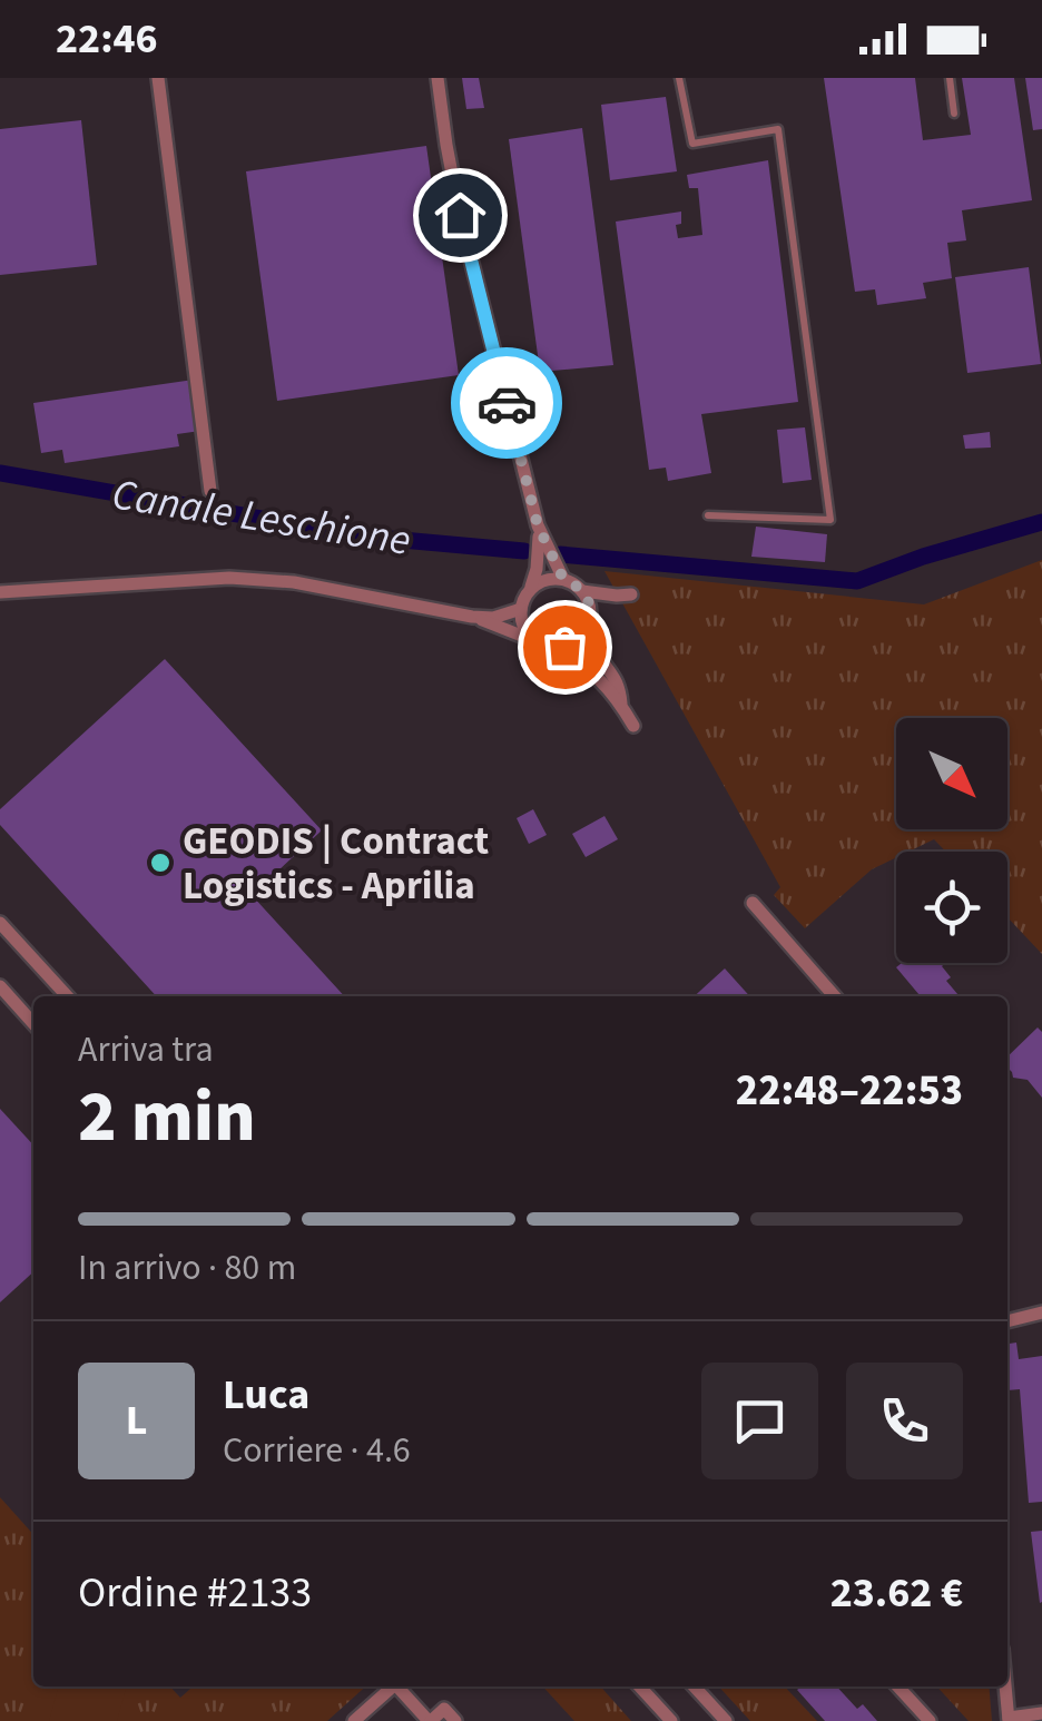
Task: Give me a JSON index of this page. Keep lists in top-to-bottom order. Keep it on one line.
{"water":["Canale Leschione"],"places":["GEODIS | Contract Logistics - Aprilia"],"north":"bottom right","page":{"status":"22:46","heading":["2 min","Arriva tra","22:48–22:53"],"panel":["Luca","Corriere · 4.6","Ordine #2133","23.62 €"],"bar":"In arrivo · 80 m","round":"L"}}
